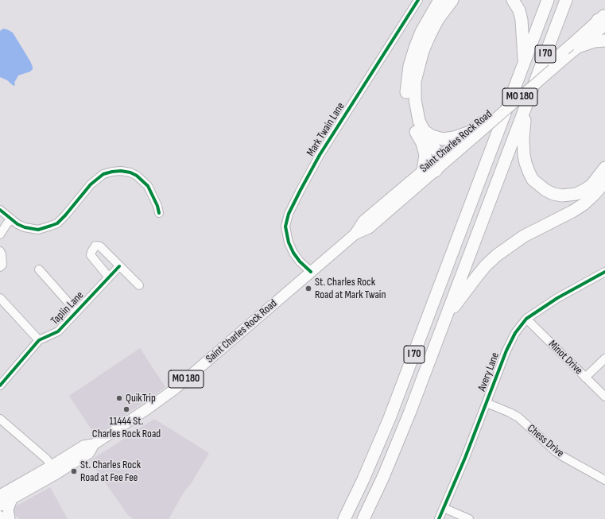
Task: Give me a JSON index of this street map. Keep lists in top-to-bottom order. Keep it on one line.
{"streets":{"highway":["I 70"],"main road":["MO 180","Saint Charles Rock Road"],"street":["Mark Twain Lane","Taplin Lane","Minot Drive","Avery Lane","Chess Drive"]},"crossings":[["Mark Twain Lane","Saint Charles Rock Road"],["Minot Drive","Avery Lane"],["Avery Lane","Chess Drive"]],"places":["St. Charles Rock Road at Mark Twain","QuikTrip","11444 St. Charles Rock Road","St. Charles Rock Road at Fee Fee"]}
